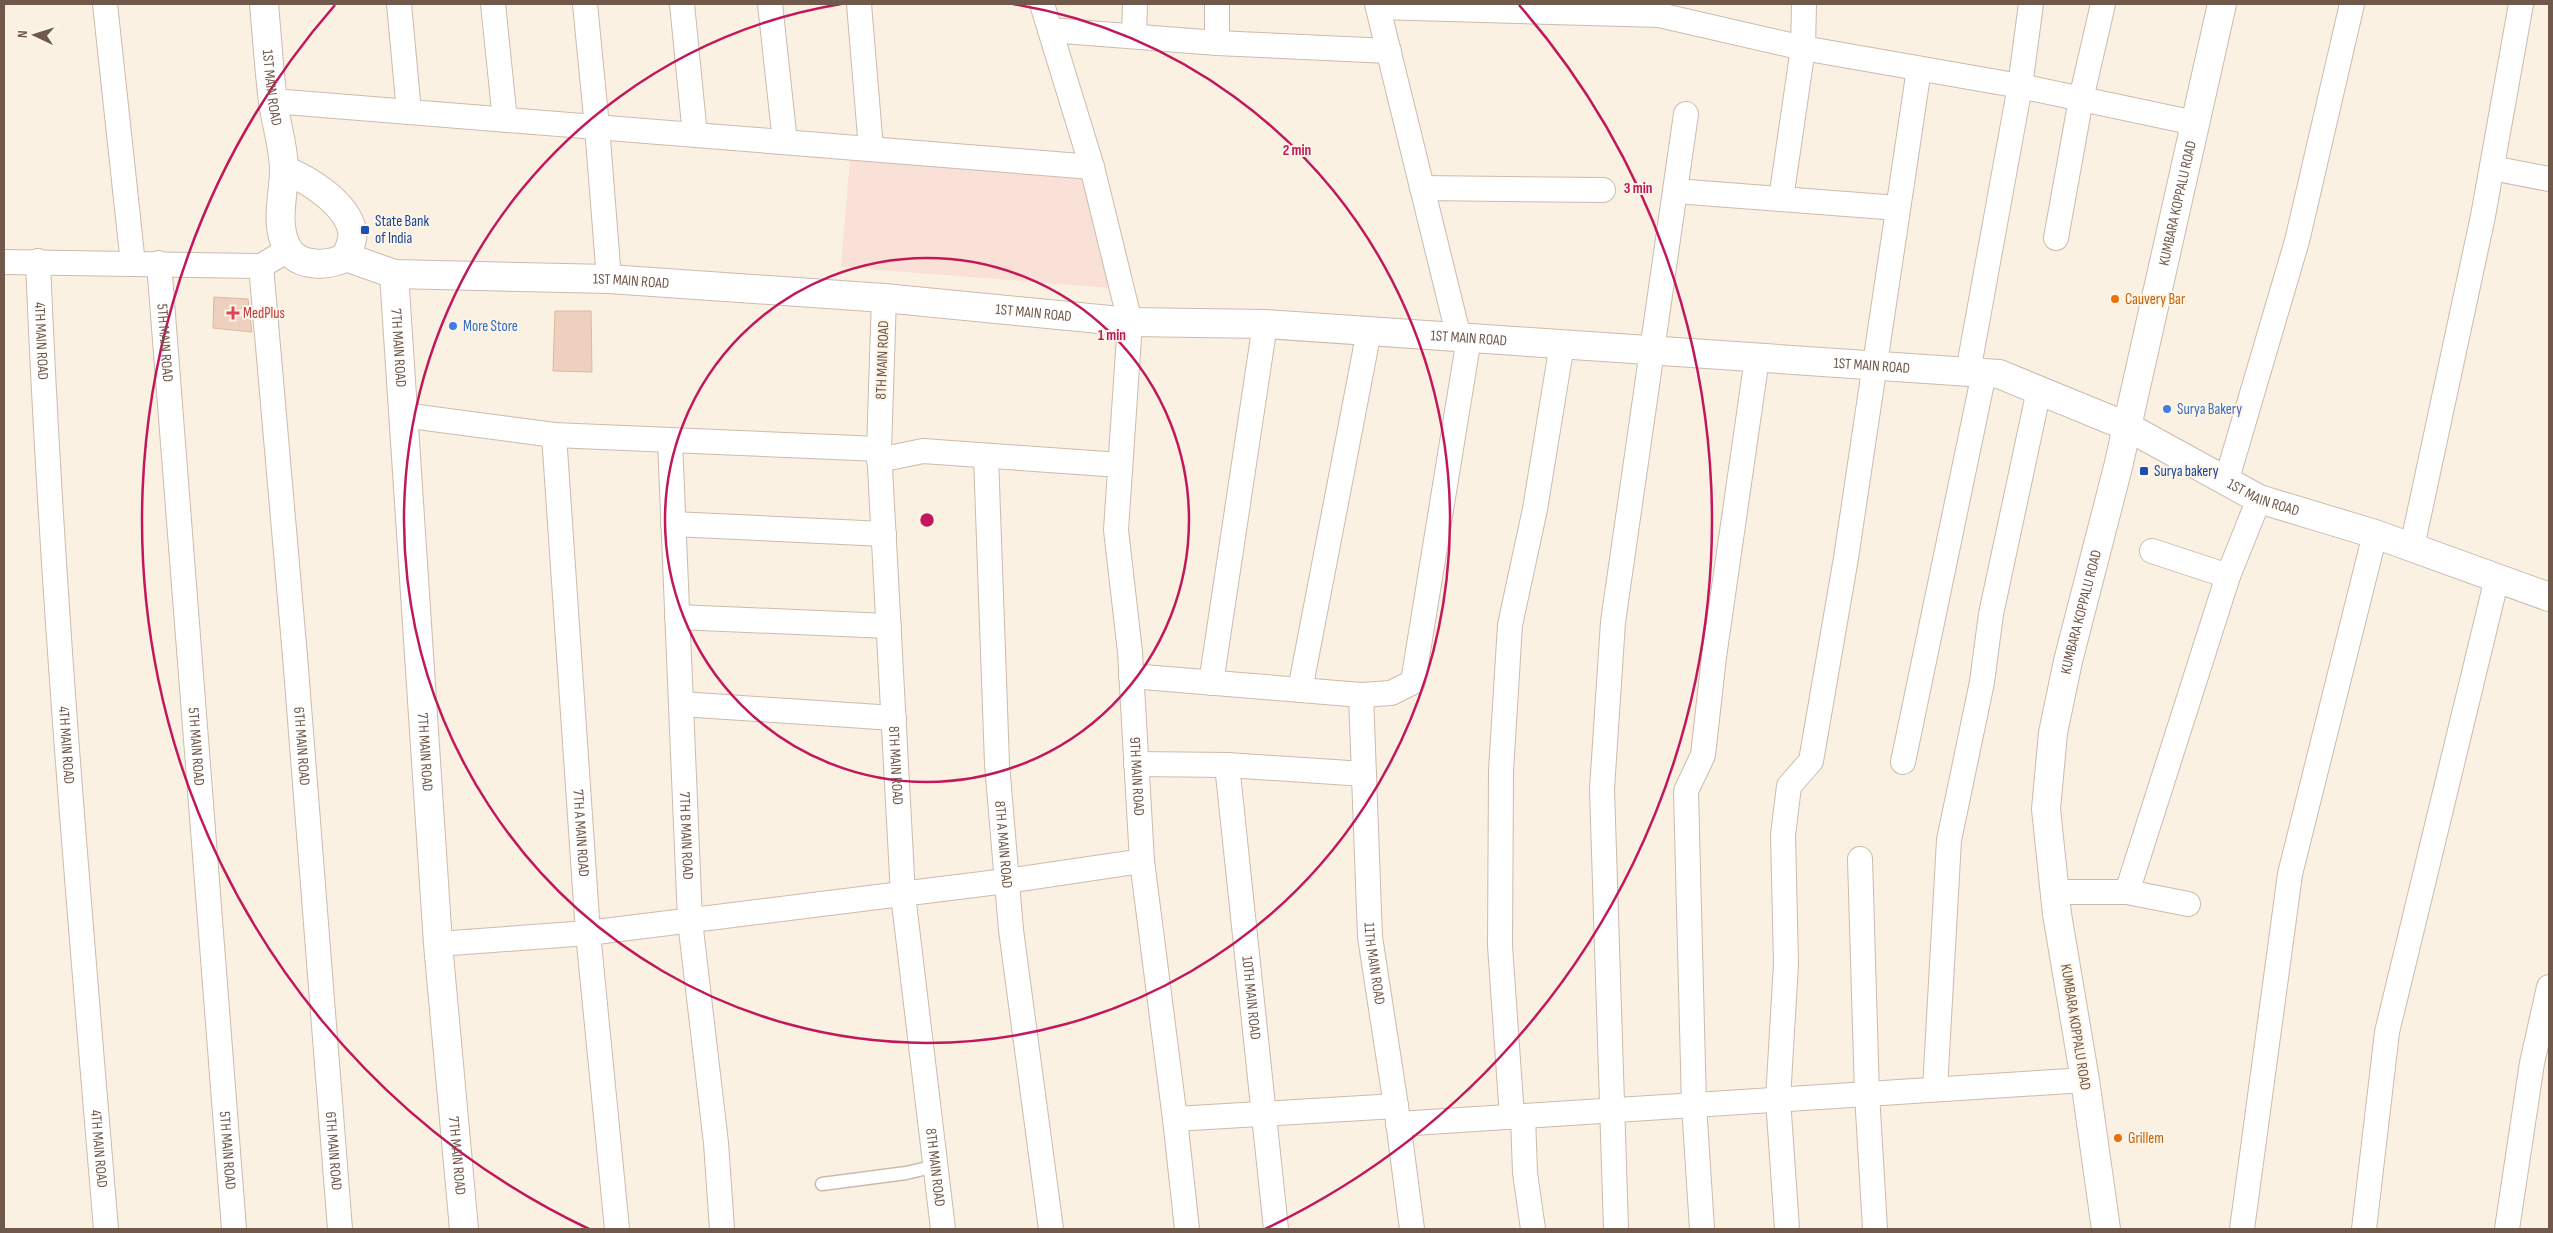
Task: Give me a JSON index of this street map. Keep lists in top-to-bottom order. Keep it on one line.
{"streets":{"street":["1ST MAIN ROAD","KUMBARA KOPPALU ROAD","4TH MAIN ROAD","5TH MAIN ROAD","7TH MAIN ROAD","8TH MAIN ROAD","6TH MAIN ROAD","9TH MAIN ROAD","7TH A MAIN ROAD","7TH B MAIN ROAD","8TH A MAIN ROAD","11TH MAIN ROAD","10TH MAIN ROAD"]},"crossings":[["1ST MAIN ROAD","KUMBARA KOPPALU ROAD"],["1ST MAIN ROAD","7TH MAIN ROAD"],["1ST MAIN ROAD","8TH MAIN ROAD"],["1ST MAIN ROAD","9TH MAIN ROAD"]],"places":{"transit":["State Bank of India","Surya bakery"],"other":["Cauvery Bar","More Store","Surya Bakery","Grillem"],"health":["MedPlus"]},"north":"left","rings":["2 min","3 min","1 min"]}
